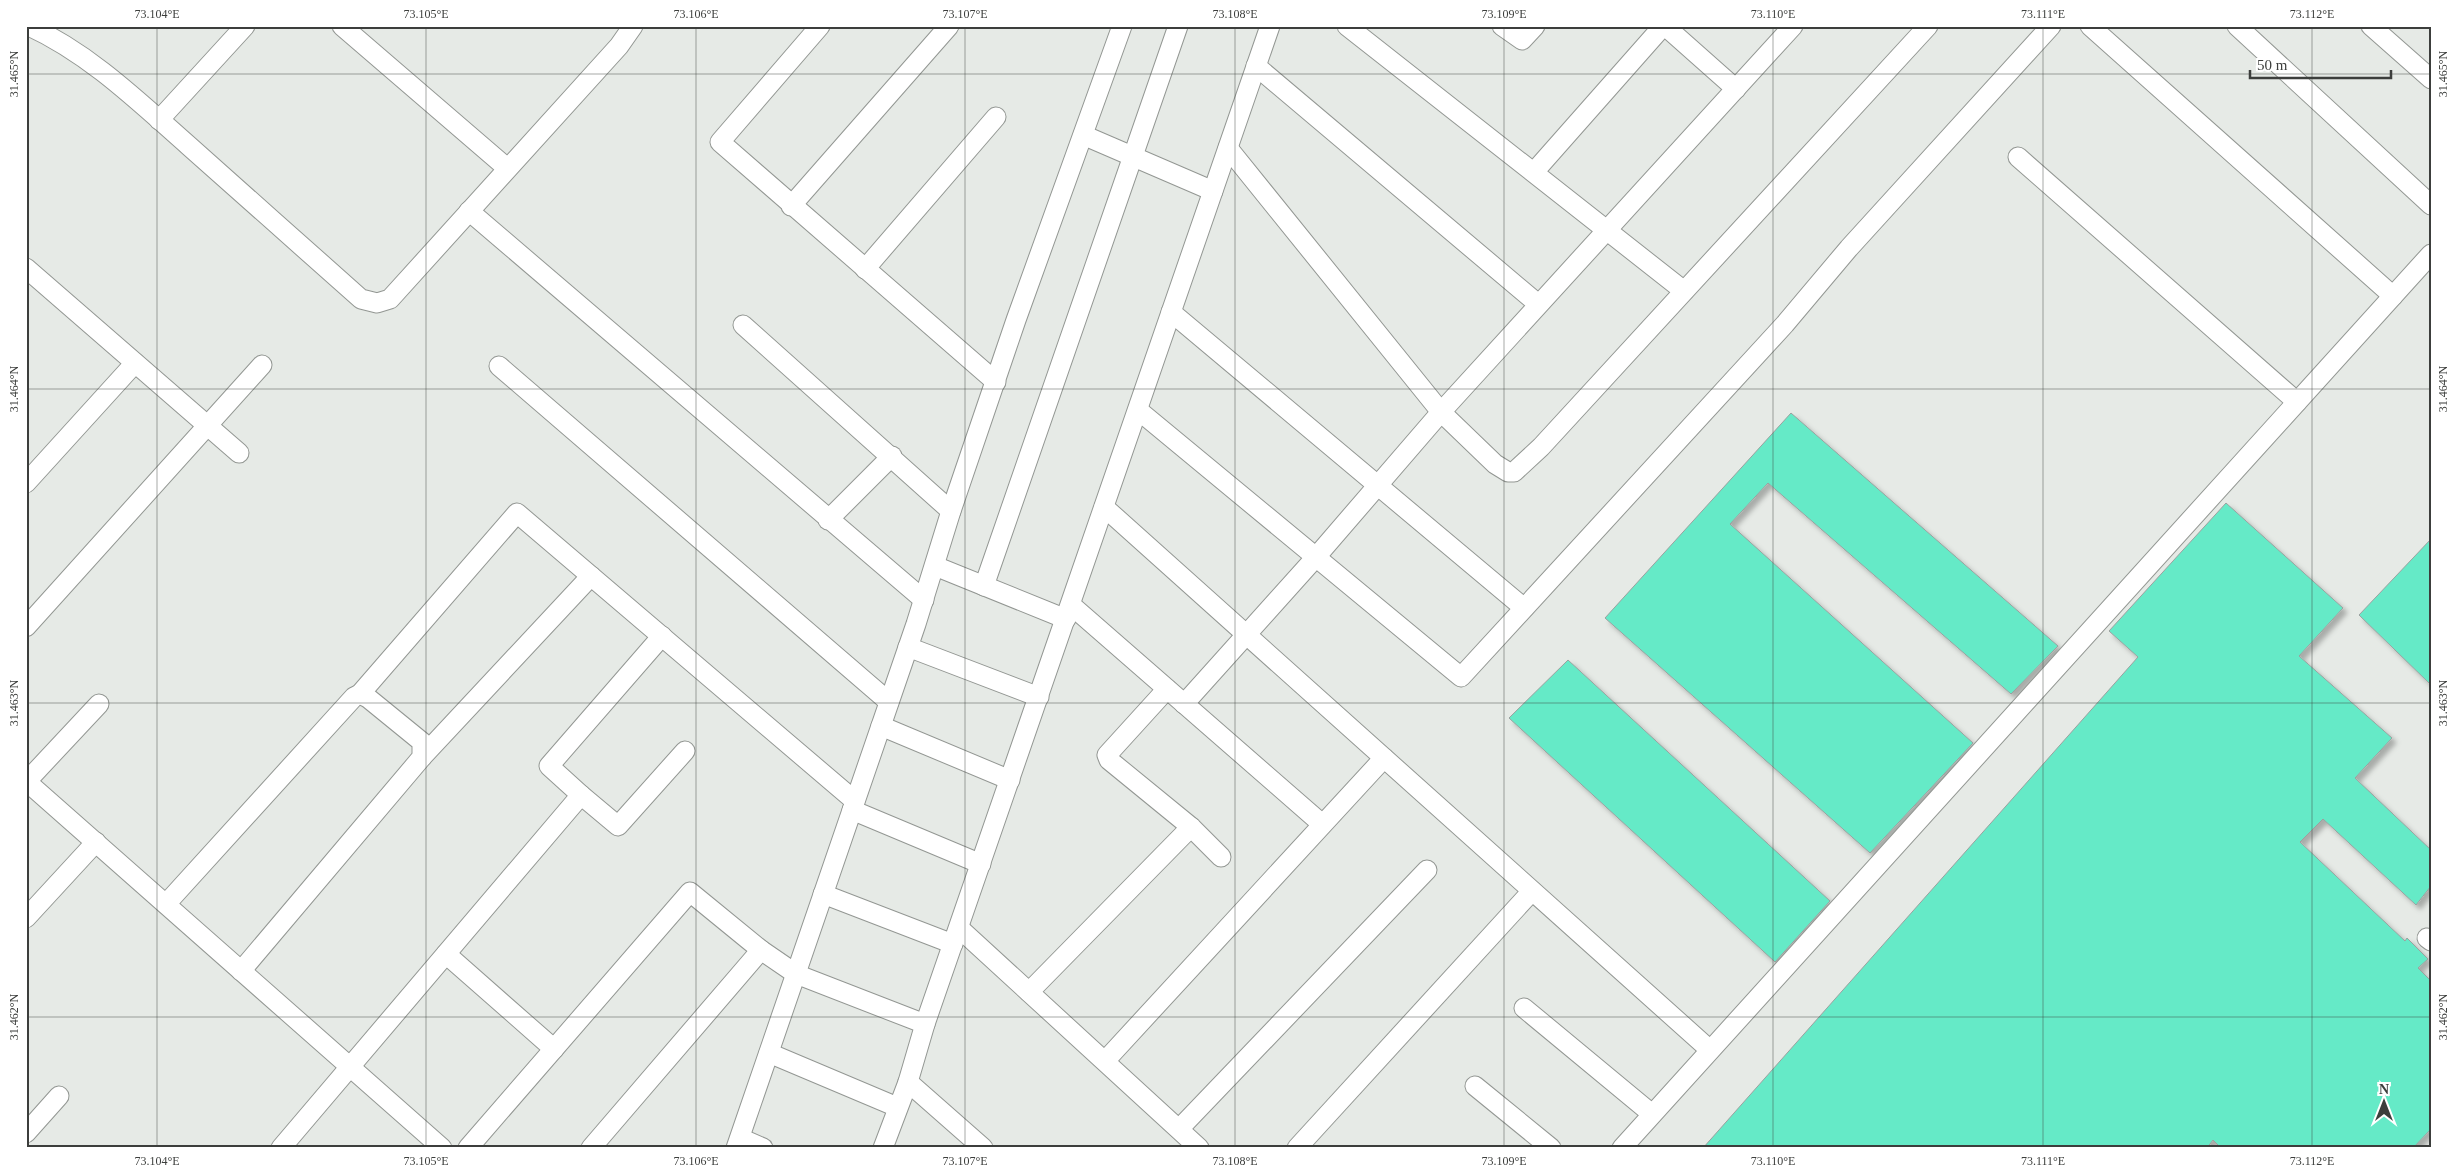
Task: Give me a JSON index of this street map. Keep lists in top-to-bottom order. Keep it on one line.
{"scale_bar":"50 m","north":"top","coordinates":["73.104°E","73.105°E","73.106°E","73.107°E","73.108°E","73.109°E","73.110°E","73.111°E","73.112°E","31.465°N","31.464°N","31.463°N","31.462°N"]}
